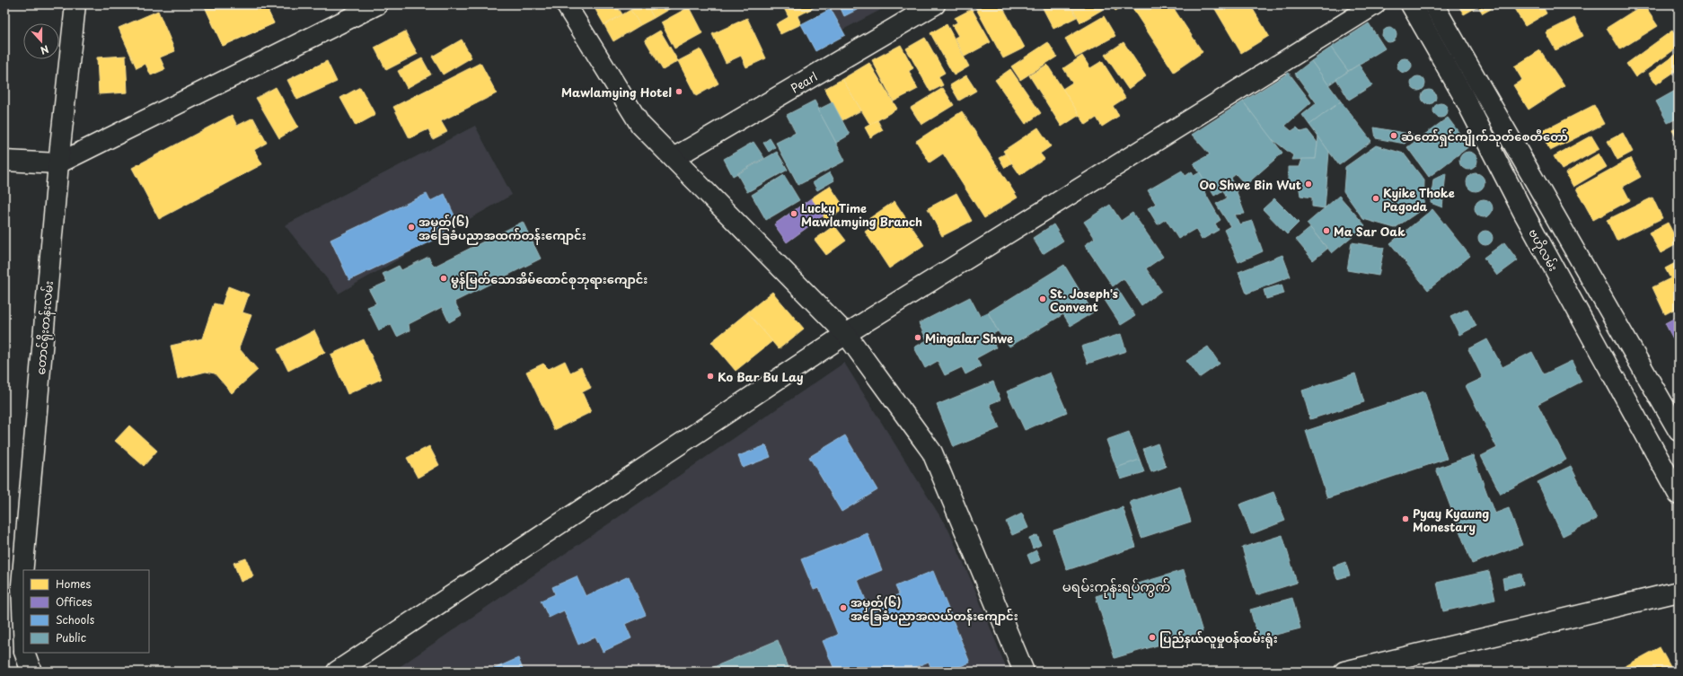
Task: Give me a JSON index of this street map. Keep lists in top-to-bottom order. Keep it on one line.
{"streets":{"street":["Pearl","ဗဟိုလမ်း","တောင်ရိုးတန်းလမ်း"]},"districts":["မရမ်းကုန်းရပ်ကွက်"],"places":["Mawlamying Hotel","ဆံတော်ရှင်ကျိုက်သုတ်စေတီတော်","Oo Shwe Bin Wut","Kyike Thoke Pagoda","Lucky Time Mawlamying Branch","အမှတ်(၆) အခြေခံပညာအထက်တန်းကျောင်း","Ma Sar Oak","မွန်မြတ်သောအိမ်ထောင်စုဘုရားကျောင်း","St. Joseph's Convent","Mingalar Shwe","Ko Bar Bu Lay","Pyay Kyaung Monestary","အမှတ်(၆) အခြေခံပညာအလယ်တန်းကျောင်း","ပြည်နယ်လူမှုဝန်ထမ်းရုံး"],"legend":["Homes","Offices","Schools","Public"],"north":"bottom"}
